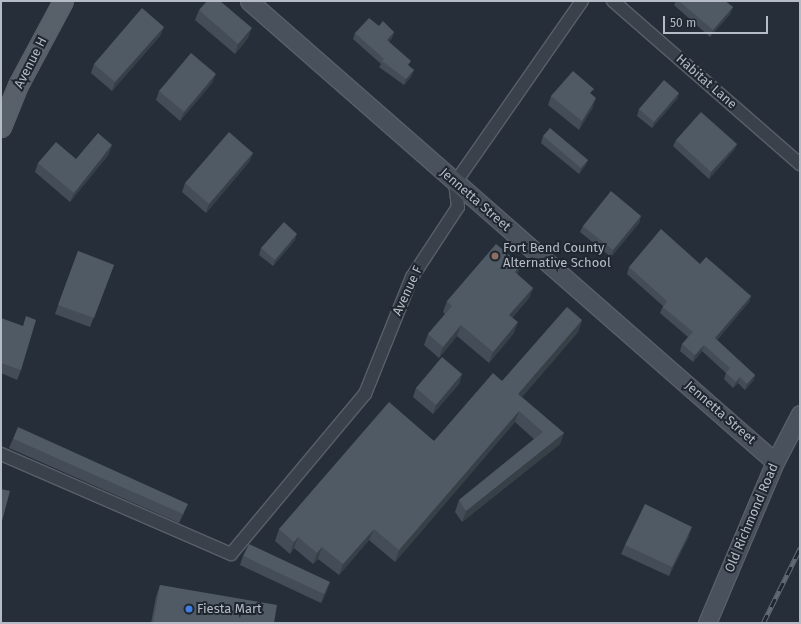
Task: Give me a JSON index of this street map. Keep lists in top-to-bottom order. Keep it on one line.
{"streets":{"main road":["Avenue H"],"street":["Habitat Lane","Jennetta Street","Avenue F","Old Richmond Road"]},"crossings":[["Jennetta Street","Avenue F"],["Jennetta Street","Old Richmond Road"]],"places":["Fort Bend County Alternative School","Fiesta Mart"],"scale_bar":"50 m"}
